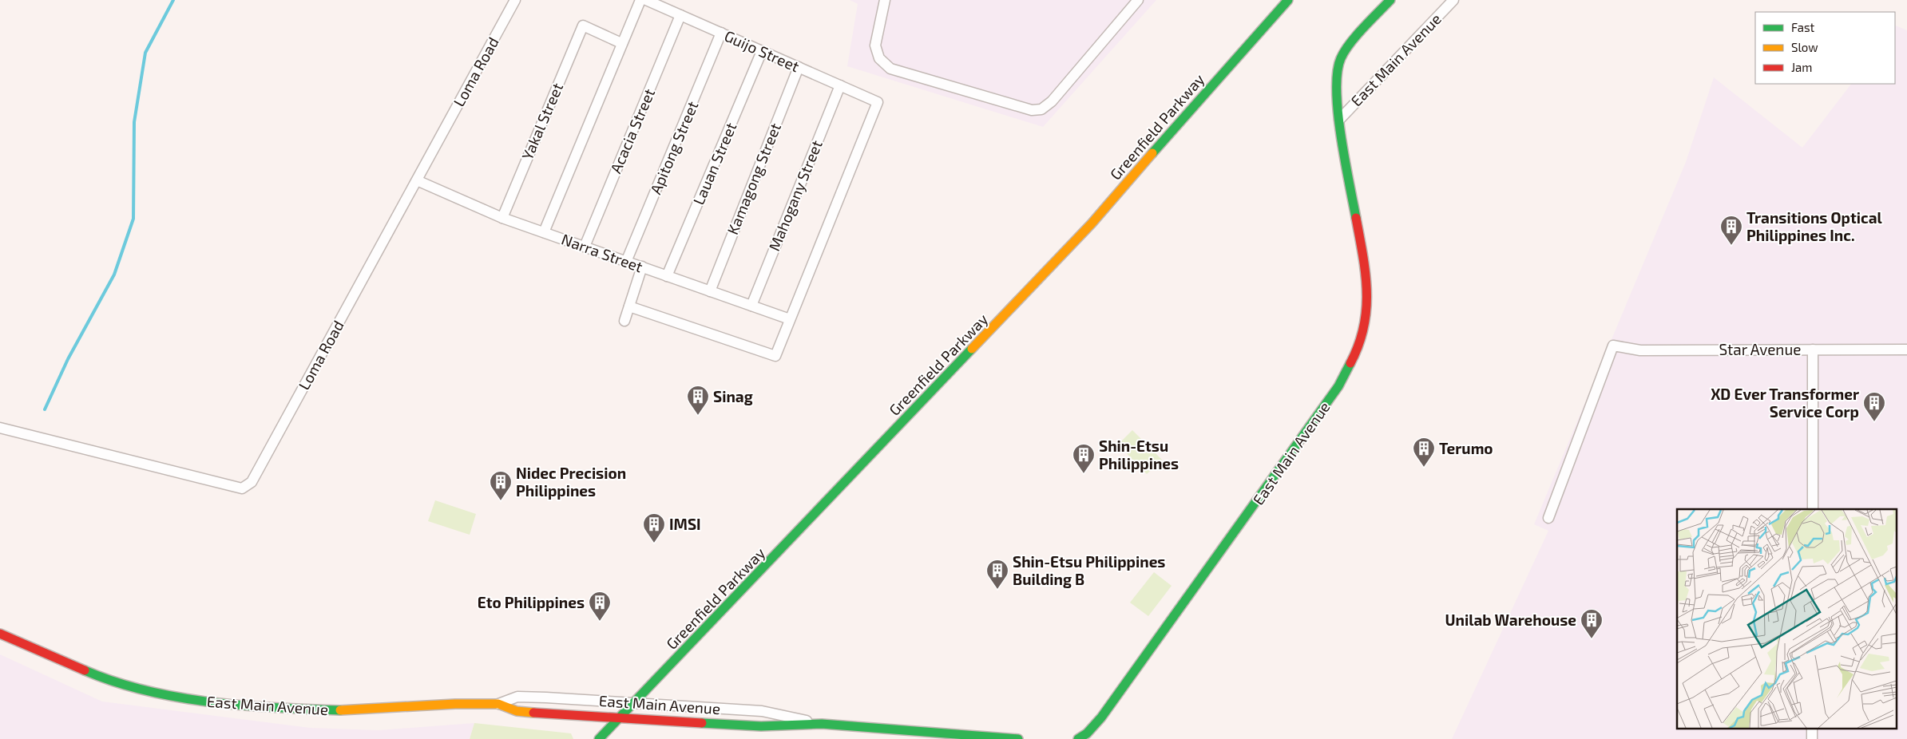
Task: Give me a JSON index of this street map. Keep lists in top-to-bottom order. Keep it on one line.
{"streets":{"street":["Guijo Street","East Main Avenue","Loma Road","Yakal Street","Greenfield Parkway","Acacia Street","Apitong Street","Lauan Street","Kamagong Street","Mahogany Street","Narra Street","Star Avenue"]},"crossings":[["Guijo Street","Acacia Street"],["Guijo Street","Apitong Street"],["Guijo Street","Lauan Street"],["Guijo Street","Kamagong Street"],["Guijo Street","Mahogany Street"],["Guijo Street","Narra Street"],["East Main Avenue","Greenfield Parkway"],["Loma Road","Narra Street"],["Yakal Street","Narra Street"],["Acacia Street","Narra Street"],["Apitong Street","Narra Street"],["Lauan Street","Narra Street"],["Kamagong Street","Narra Street"],["Mahogany Street","Narra Street"]],"places":{"building":["Transitions Optical Philippines Inc.","Sinag","XD Ever Transformer Service Corp","Terumo","Shin-Etsu Philippines","Nidec Precision Philippines","IMSI","Shin-Etsu Philippines Building B","Eto Philippines","Unilab Warehouse"]},"legend":["Fast","Slow","Jam"]}
